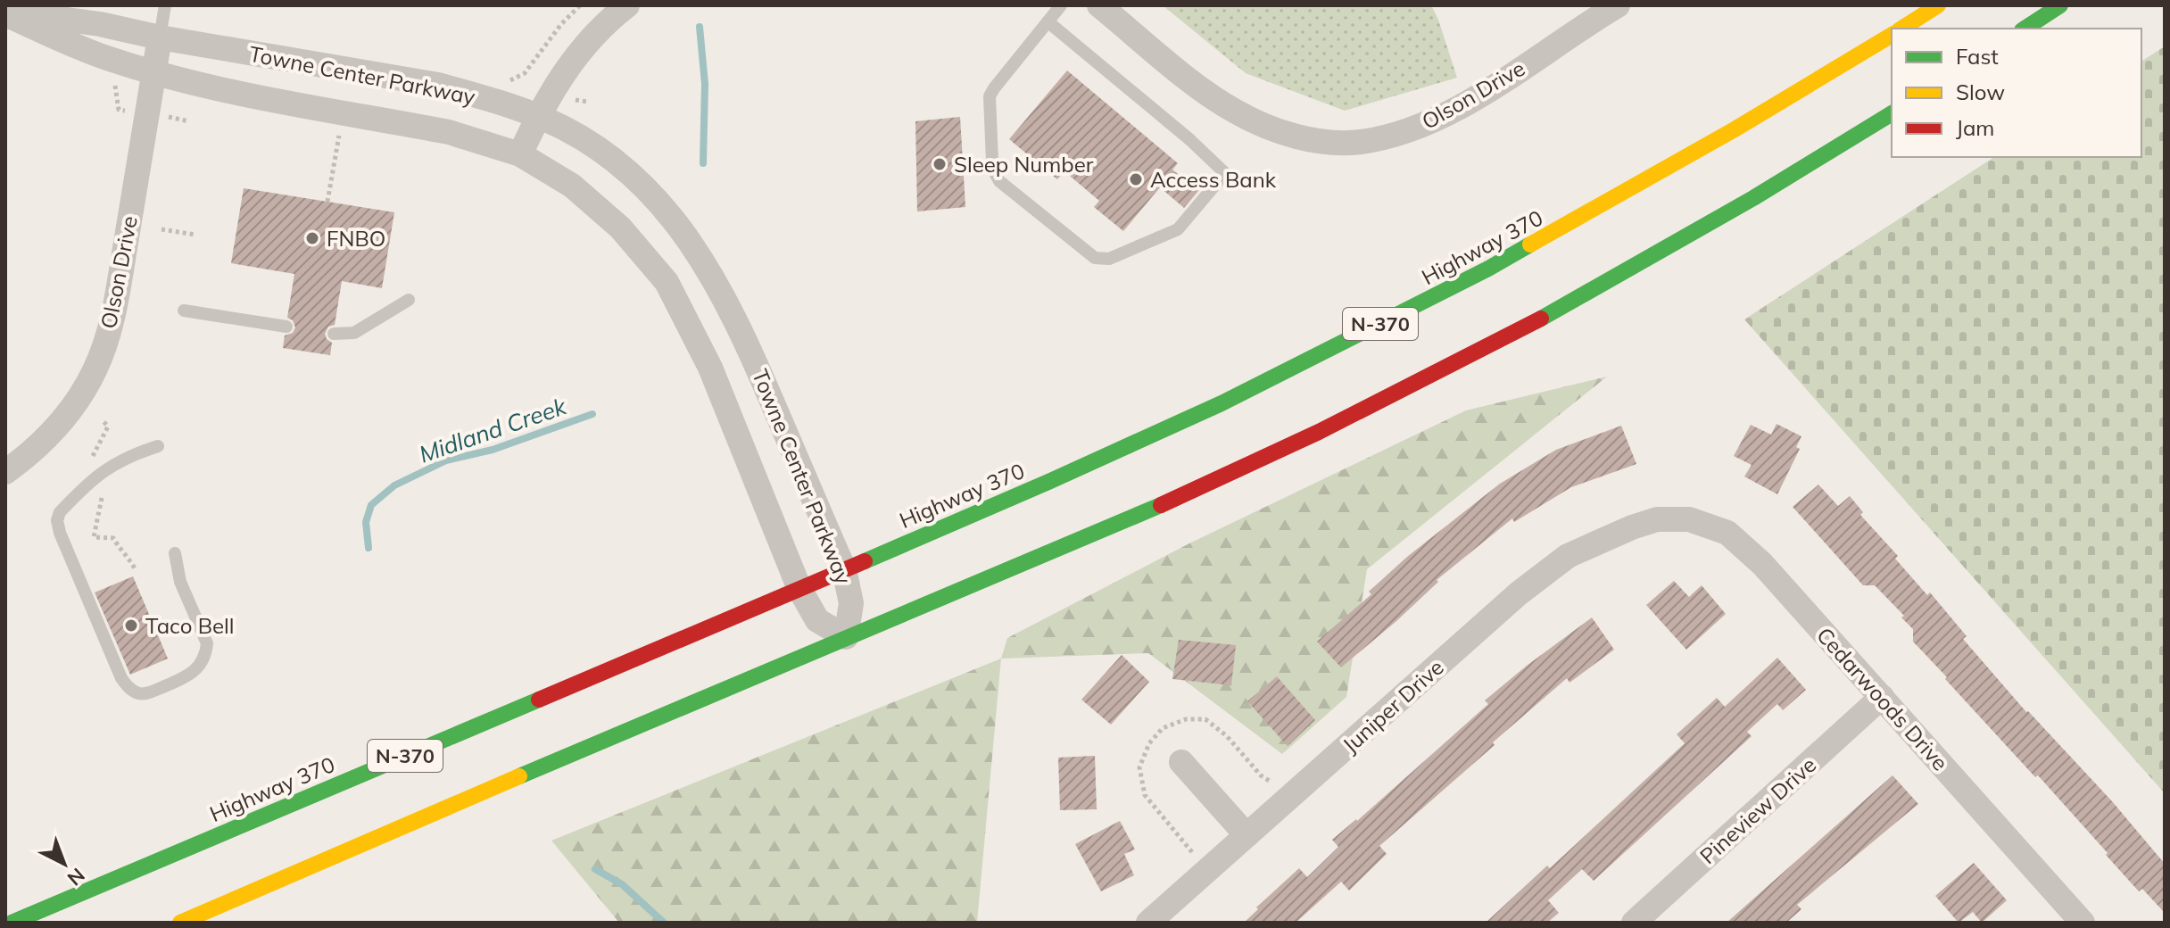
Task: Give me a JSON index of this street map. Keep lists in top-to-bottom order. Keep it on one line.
{"streets":{"highway":["Highway 370","N-370"],"street":["Towne Center Parkway","Olson Drive","Cedarwoods Drive","Juniper Drive","Pineview Drive"]},"crossings":[["Towne Center Parkway","Olson Drive"],["Towne Center Parkway","Highway 370"],["Cedarwoods Drive","Juniper Drive"],["Cedarwoods Drive","Pineview Drive"]],"water":["Midland Creek"],"places":["Sleep Number","Access Bank","FNBO","Taco Bell"],"legend":["Fast","Slow","Jam"],"north":"bottom right"}
